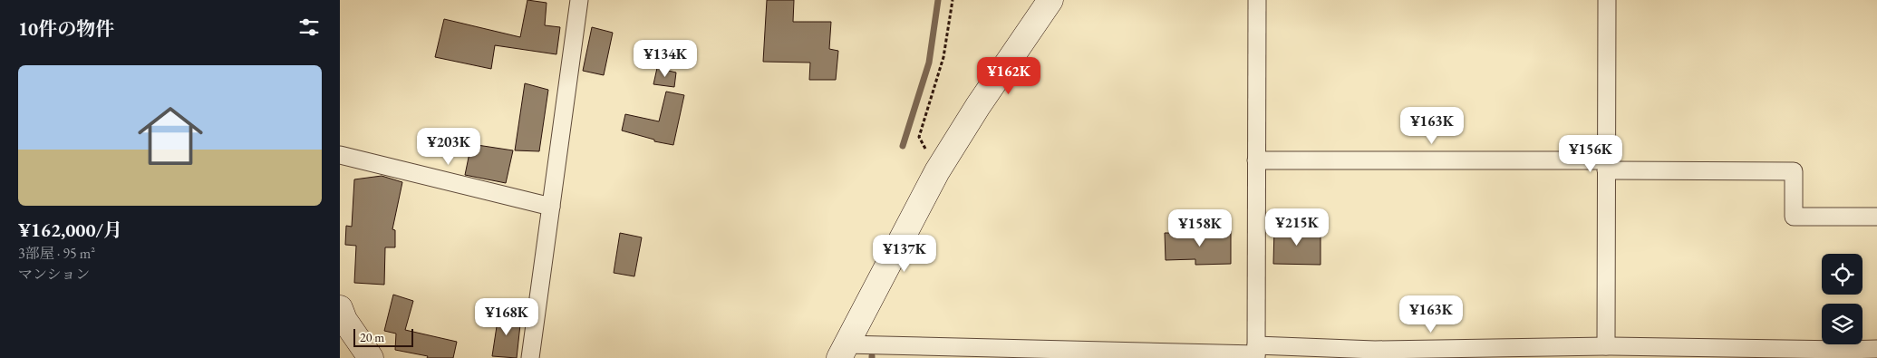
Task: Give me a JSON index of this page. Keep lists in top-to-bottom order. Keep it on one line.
{"scale_bar":"20 m","page":{"heading":"10件の物件","price":["¥134K","¥162K","¥163K","¥203K","¥156K","¥215K","¥158K","¥137K","¥163K","¥168K"],"list":[{"name":"¥162,000/月","note":"3部屋 · 95 m² · マンション"}],"scale":"20 m"}}
